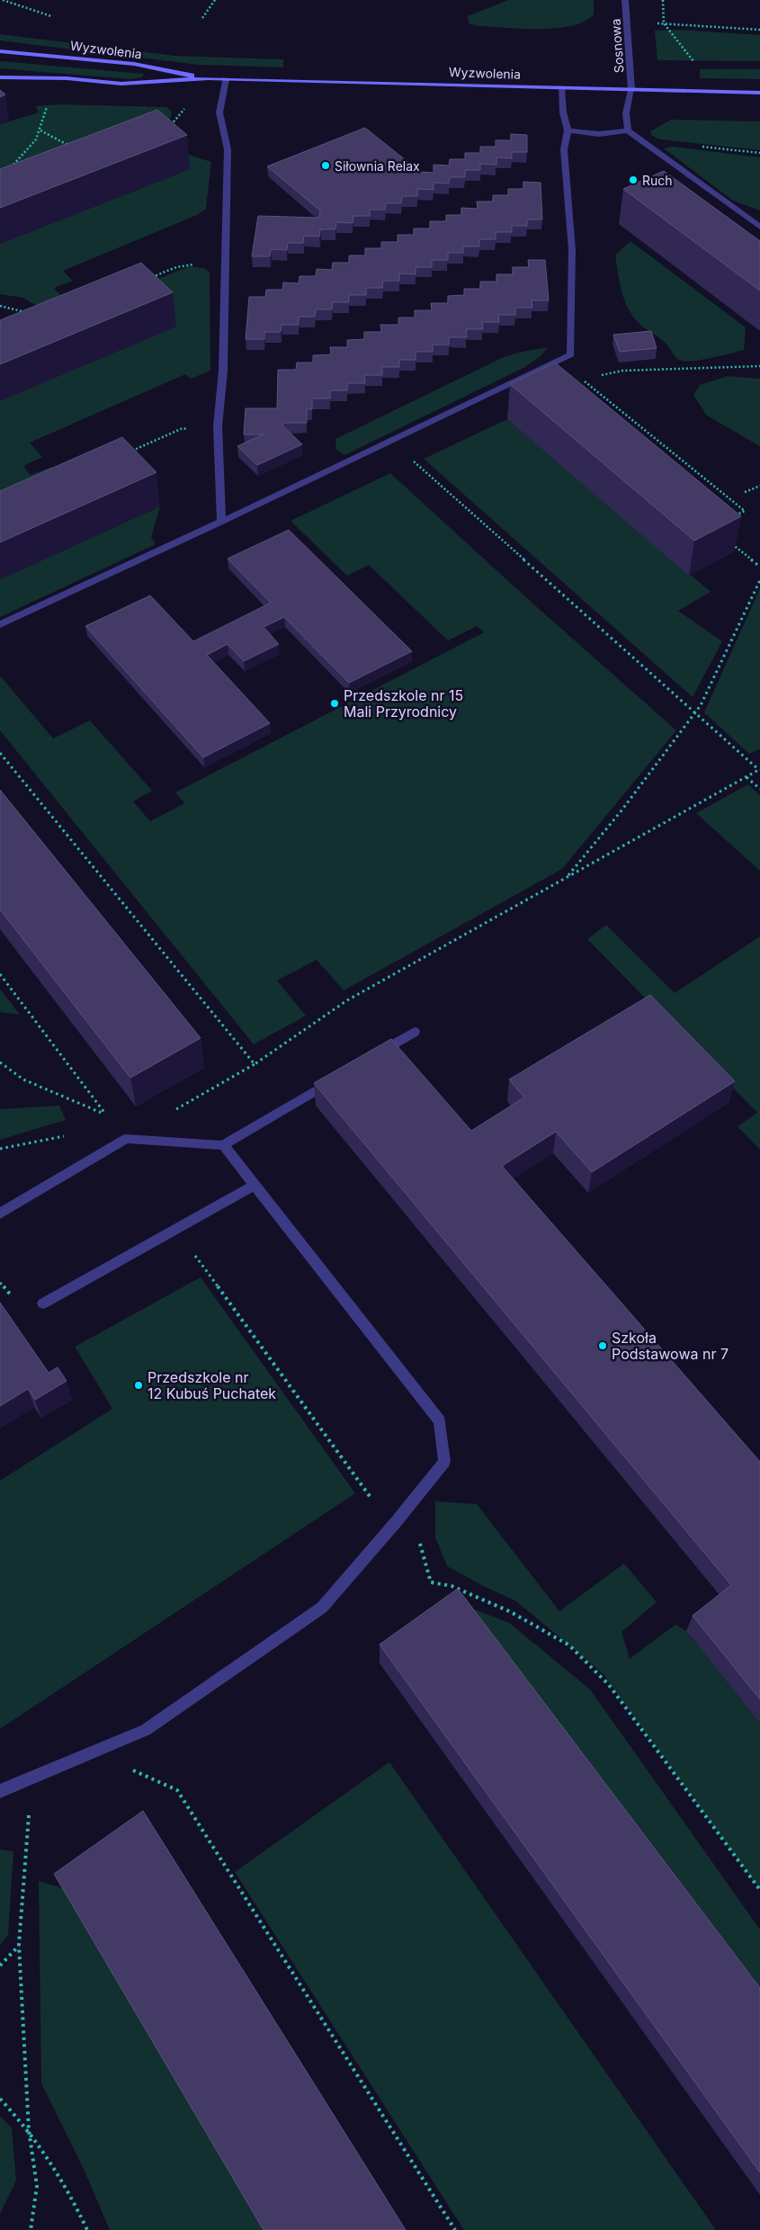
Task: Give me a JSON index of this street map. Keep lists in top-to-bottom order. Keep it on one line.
{"streets":{"main road":["Wyzwolenia"],"street":["Sosnowa"]},"crossings":[["Sosnowa","Wyzwolenia"]],"places":["Siłownia Relax","Ruch","Przedszkole nr 15 Mali Przyrodnicy","Szkoła Podstawowa nr 7","Przedszkole nr 12 Kubuś Puchatek"]}
